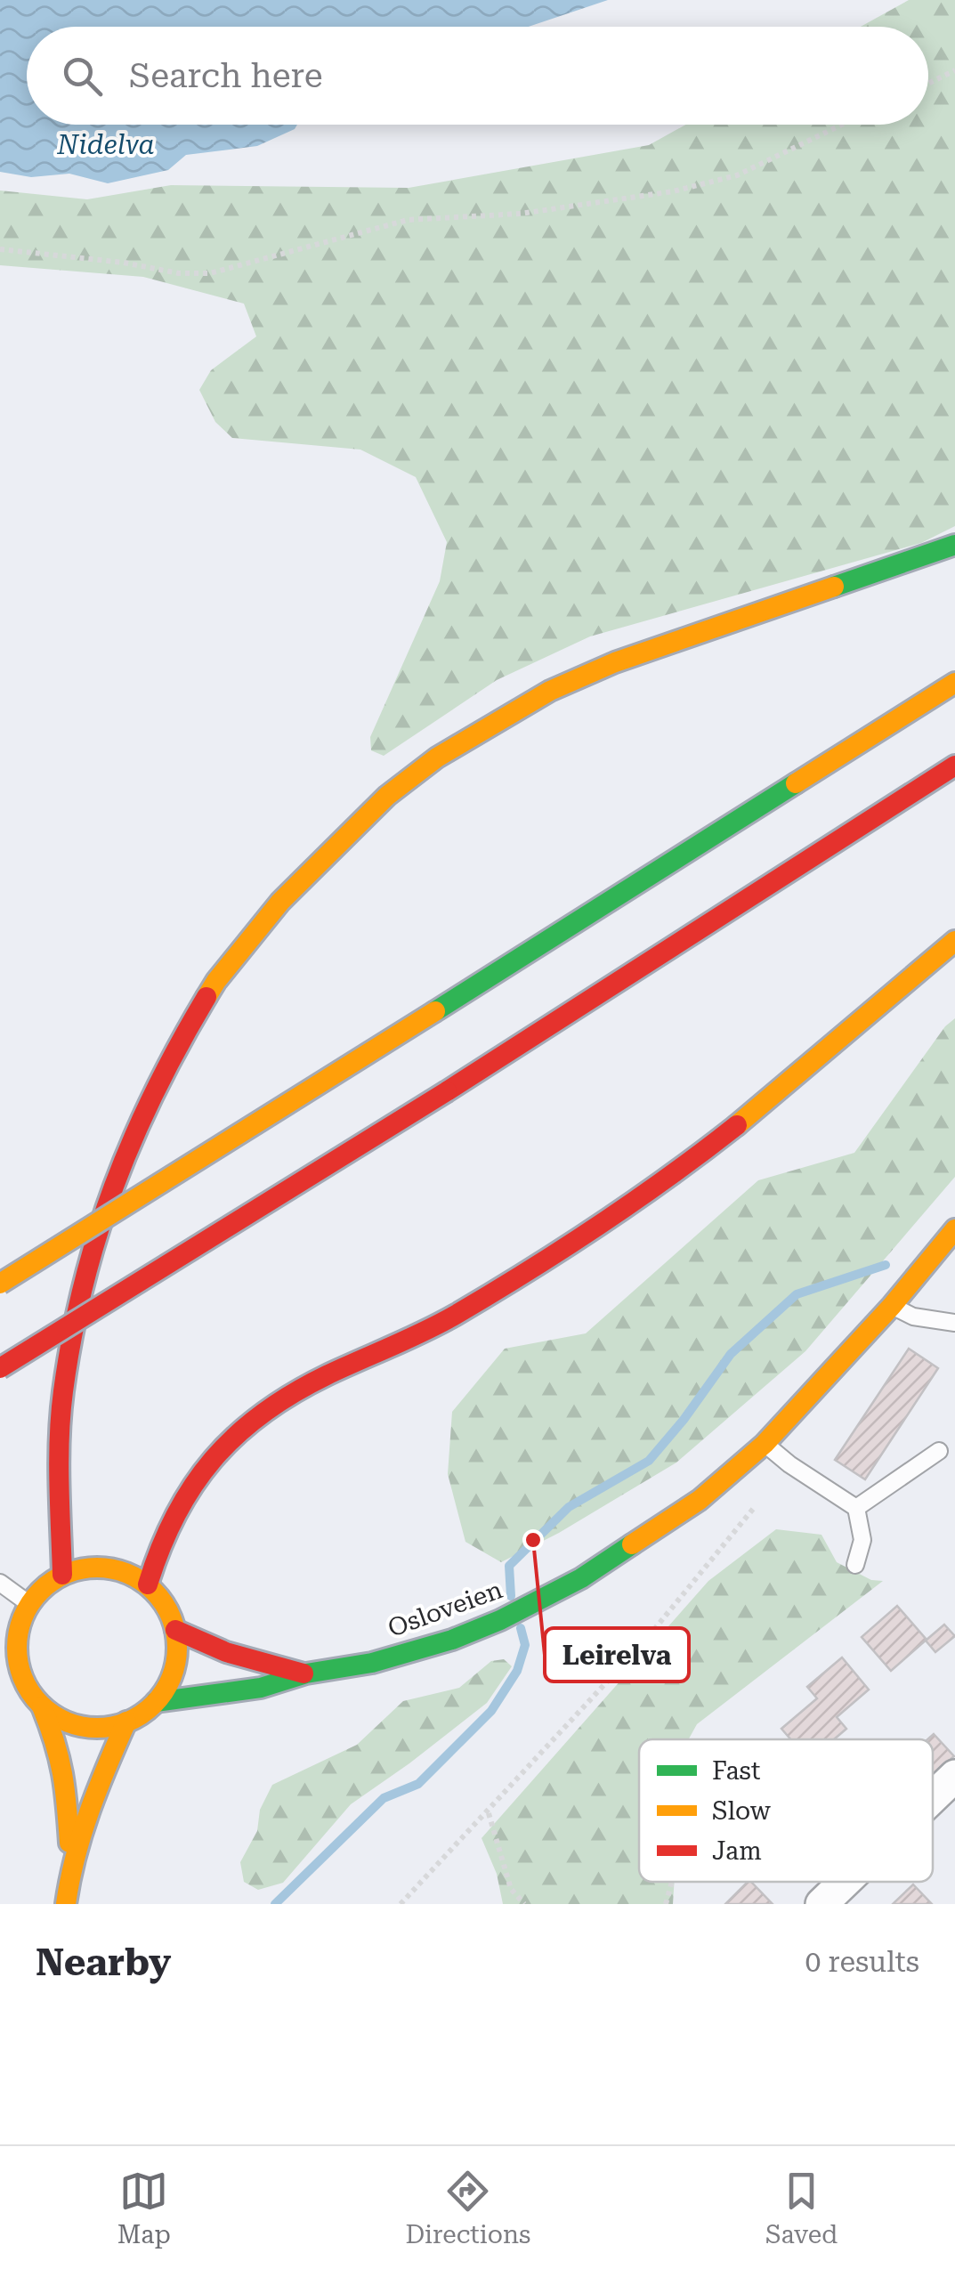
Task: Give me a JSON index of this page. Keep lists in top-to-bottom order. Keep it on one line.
{"streets":{"highway":["Osloveien"]},"water":["Nidelva"],"places":["Leirelva"],"legend":["Fast","Slow","Jam"],"page":{"search":"Search here","heading":["Nearby","0 results"],"nav":["Map","Directions","Saved"]}}
